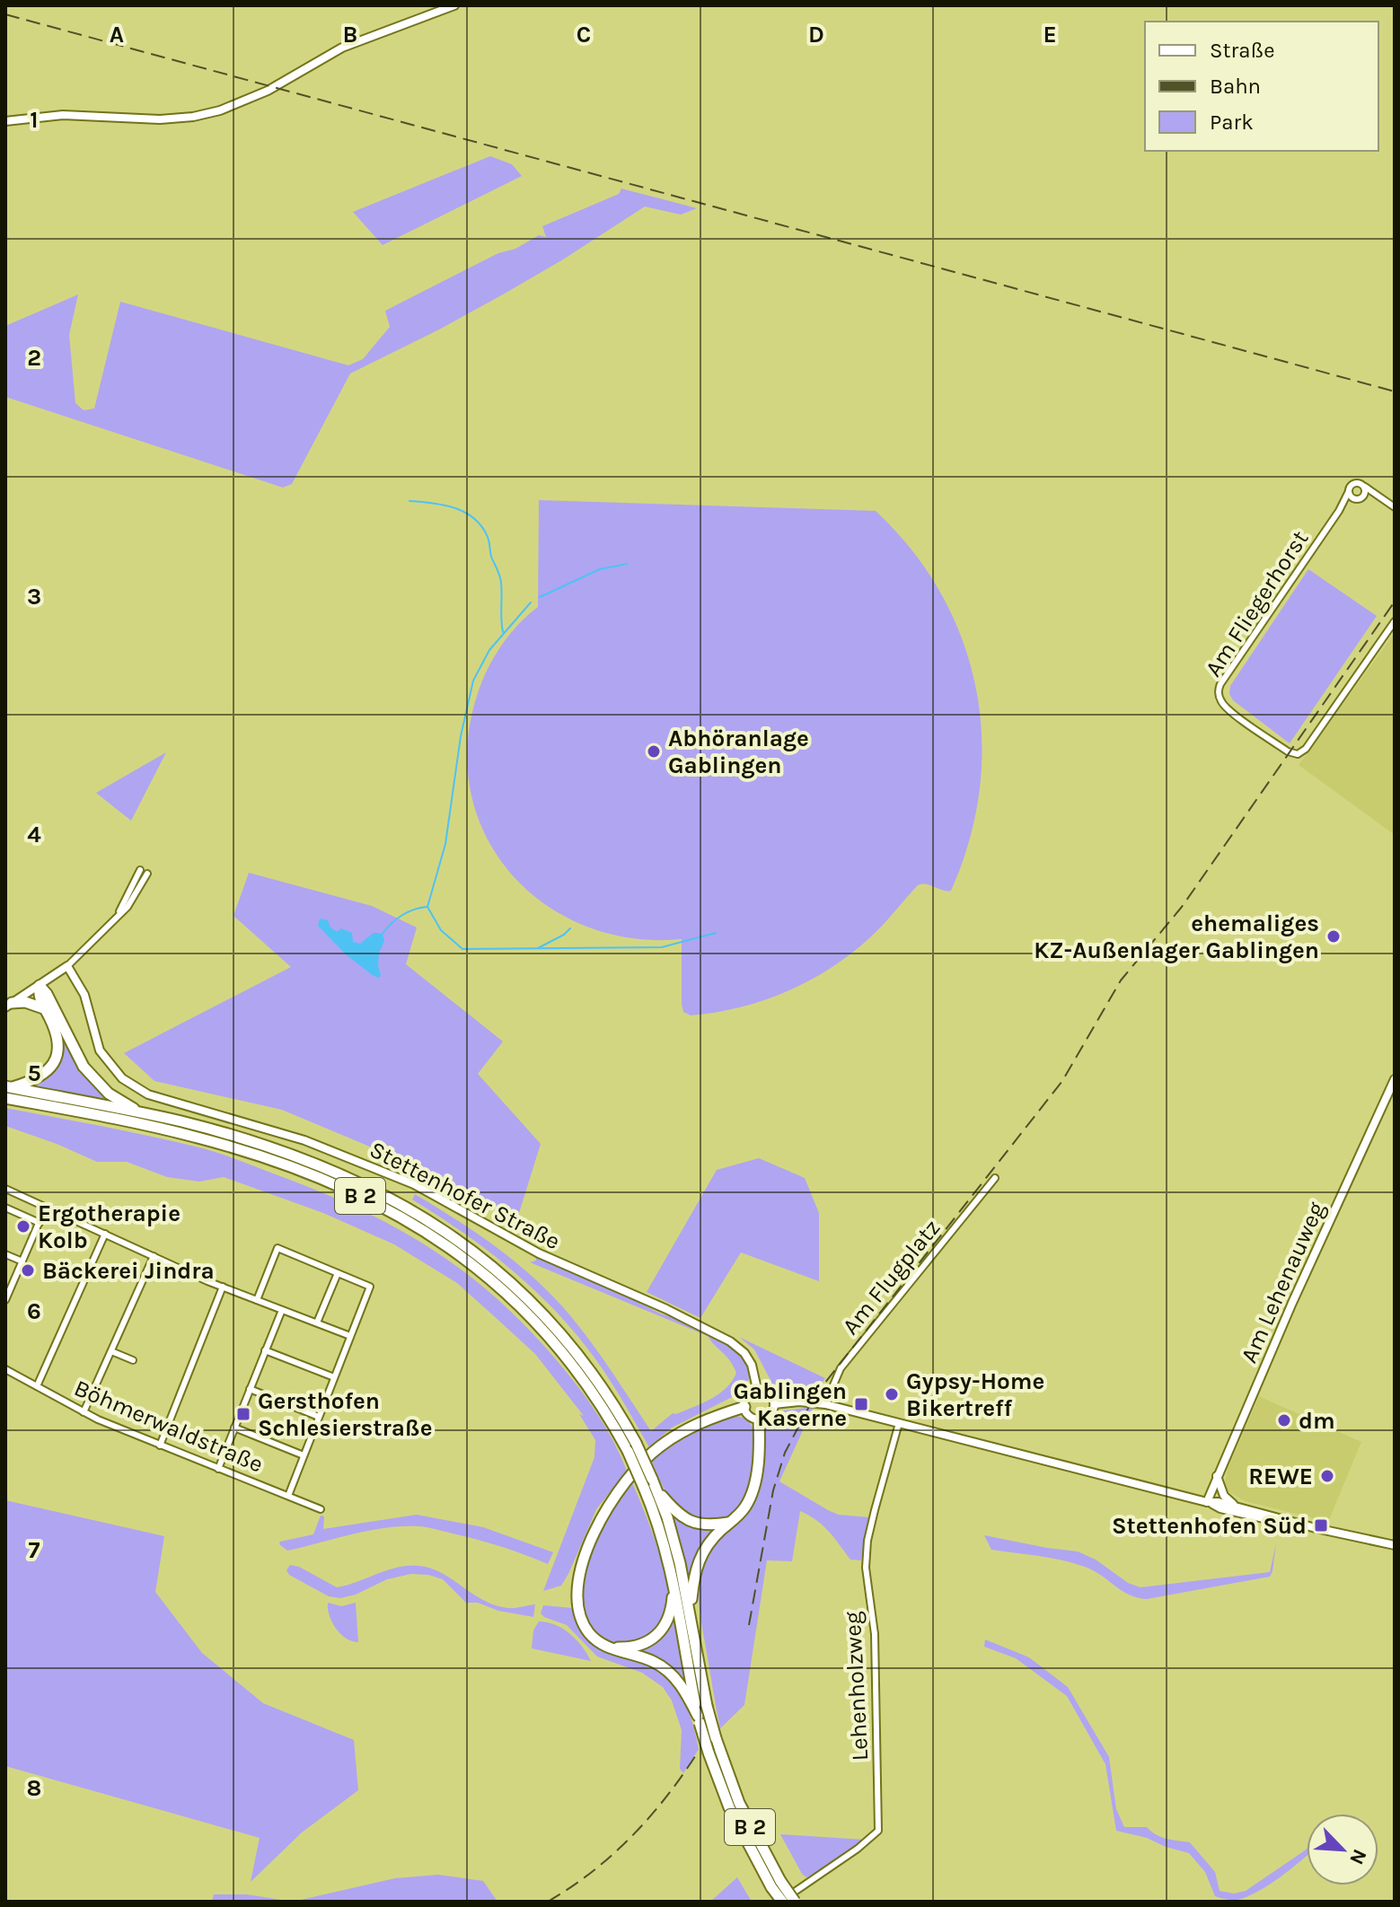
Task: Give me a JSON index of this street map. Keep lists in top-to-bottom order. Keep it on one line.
{"streets":{"highway":["B 2"],"street":["Am Fliegerhorst","Stettenhofer Straße","Am Flugplatz","Am Lehenauweg","Böhmerwaldstraße","Lehenholzweg"]},"crossings":[["B 2","Lehenholzweg"]],"places":{"other":["Abhöranlage Gablingen","ehemaliges KZ-Außenlager Gablingen","Ergotherapie Kolb","Bäckerei Jindra","Gypsy-Home Bikertreff","dm","REWE"],"transit":["Gablingen Kaserne","Gersthofen Schlesierstraße","Stettenhofen Süd"]},"legend":["Straße","Bahn","Park"],"north":"bottom right","grid":{"columns":["A","B","C","D","E"],"rows":["1","2","3","4","5","6","7","8"]}}
